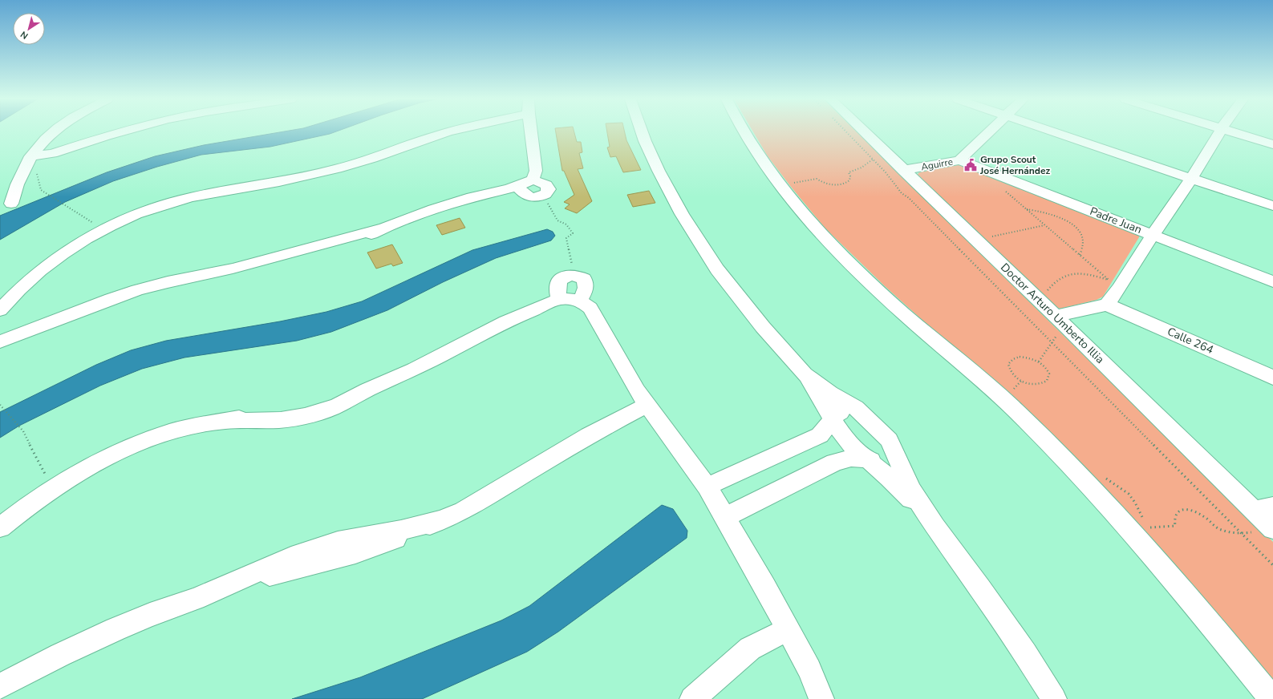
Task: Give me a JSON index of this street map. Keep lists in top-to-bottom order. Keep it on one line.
{"streets":{"street":["Aguirre","Padre Juan","Doctor Arturo Umberto Illia","Calle 264"]},"crossings":[["Aguirre","Padre Juan"],["Aguirre","Doctor Arturo Umberto Illia"]],"places":{"public building":["Grupo Scout José Hernández"]},"north":"bottom left"}
